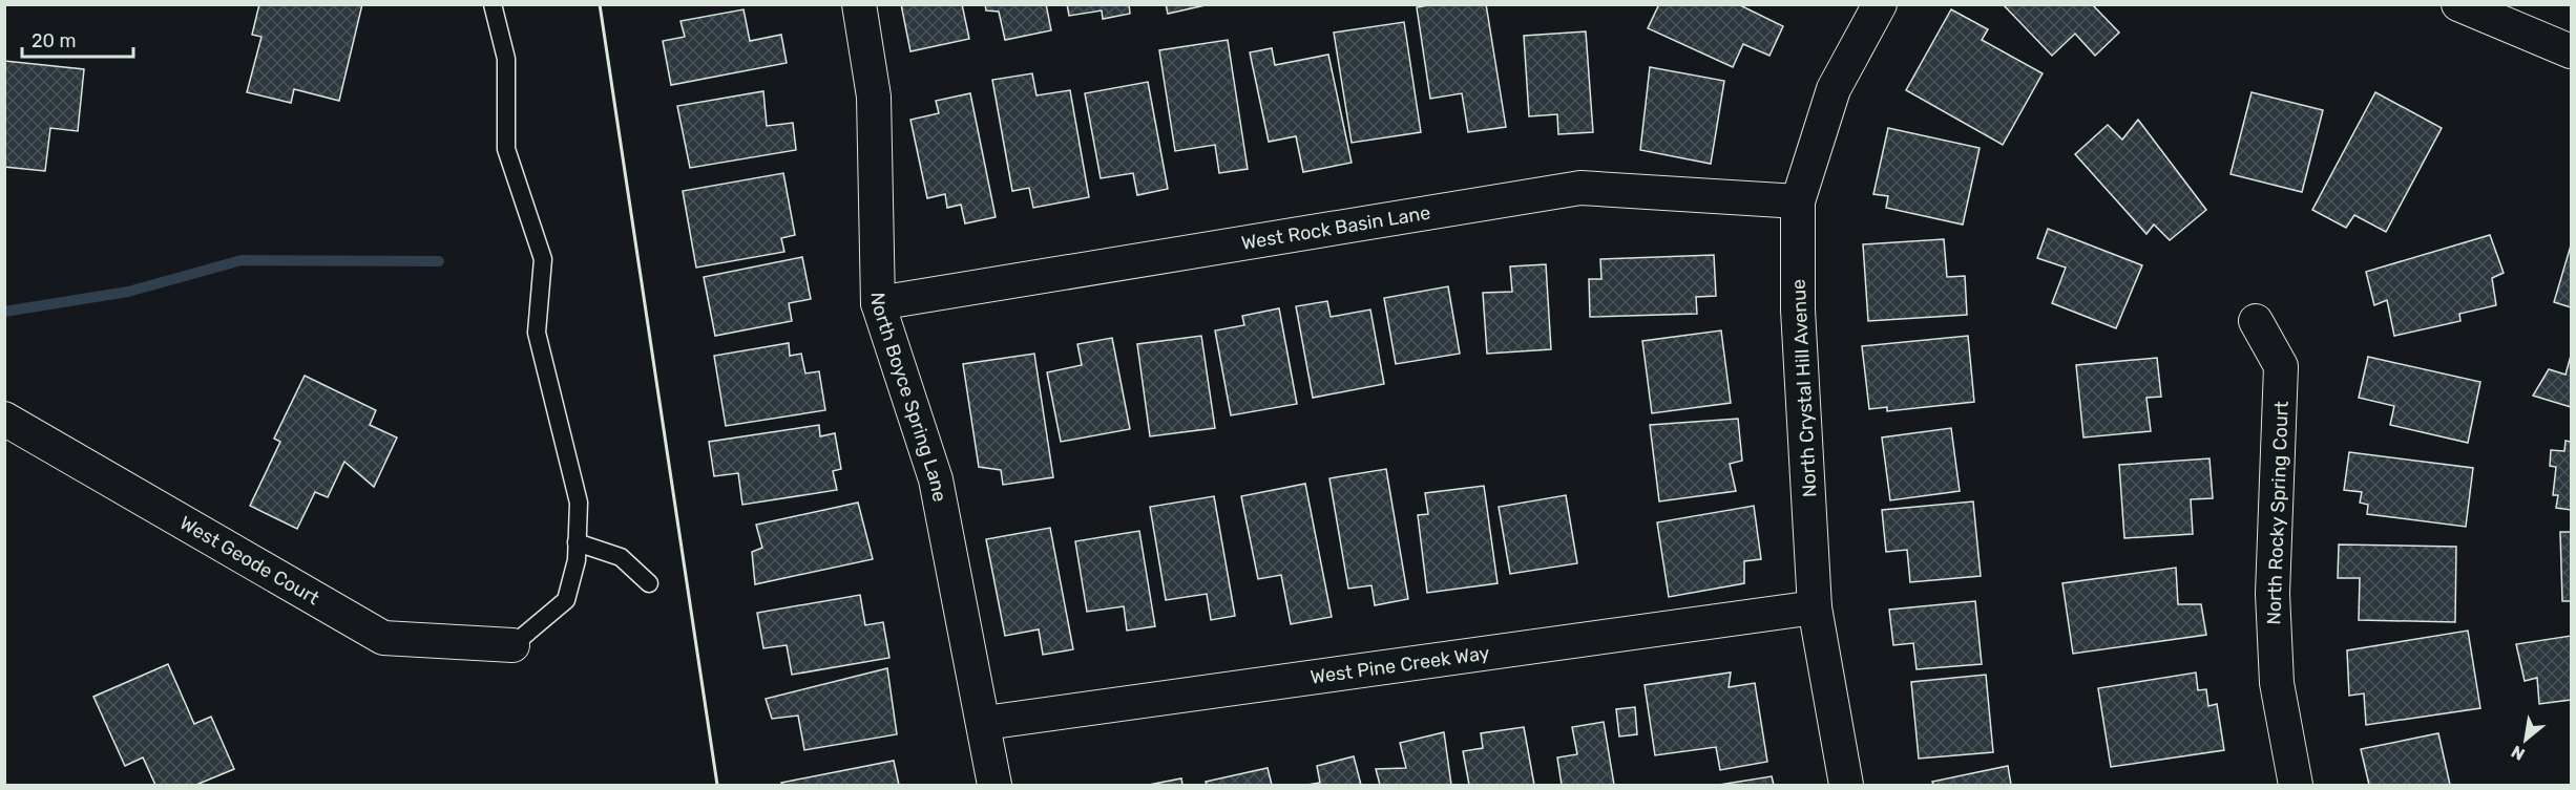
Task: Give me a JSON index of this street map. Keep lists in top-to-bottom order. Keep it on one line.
{"streets":{"street":["West Rock Basin Lane","North Crystal Hill Avenue","North Boyce Spring Lane","North Rocky Spring Court","West Geode Court","West Pine Creek Way"]},"crossings":[["West Rock Basin Lane","North Crystal Hill Avenue"],["West Rock Basin Lane","North Boyce Spring Lane"],["North Crystal Hill Avenue","West Pine Creek Way"],["North Boyce Spring Lane","West Pine Creek Way"]],"scale_bar":"20 m","north":"bottom left"}
